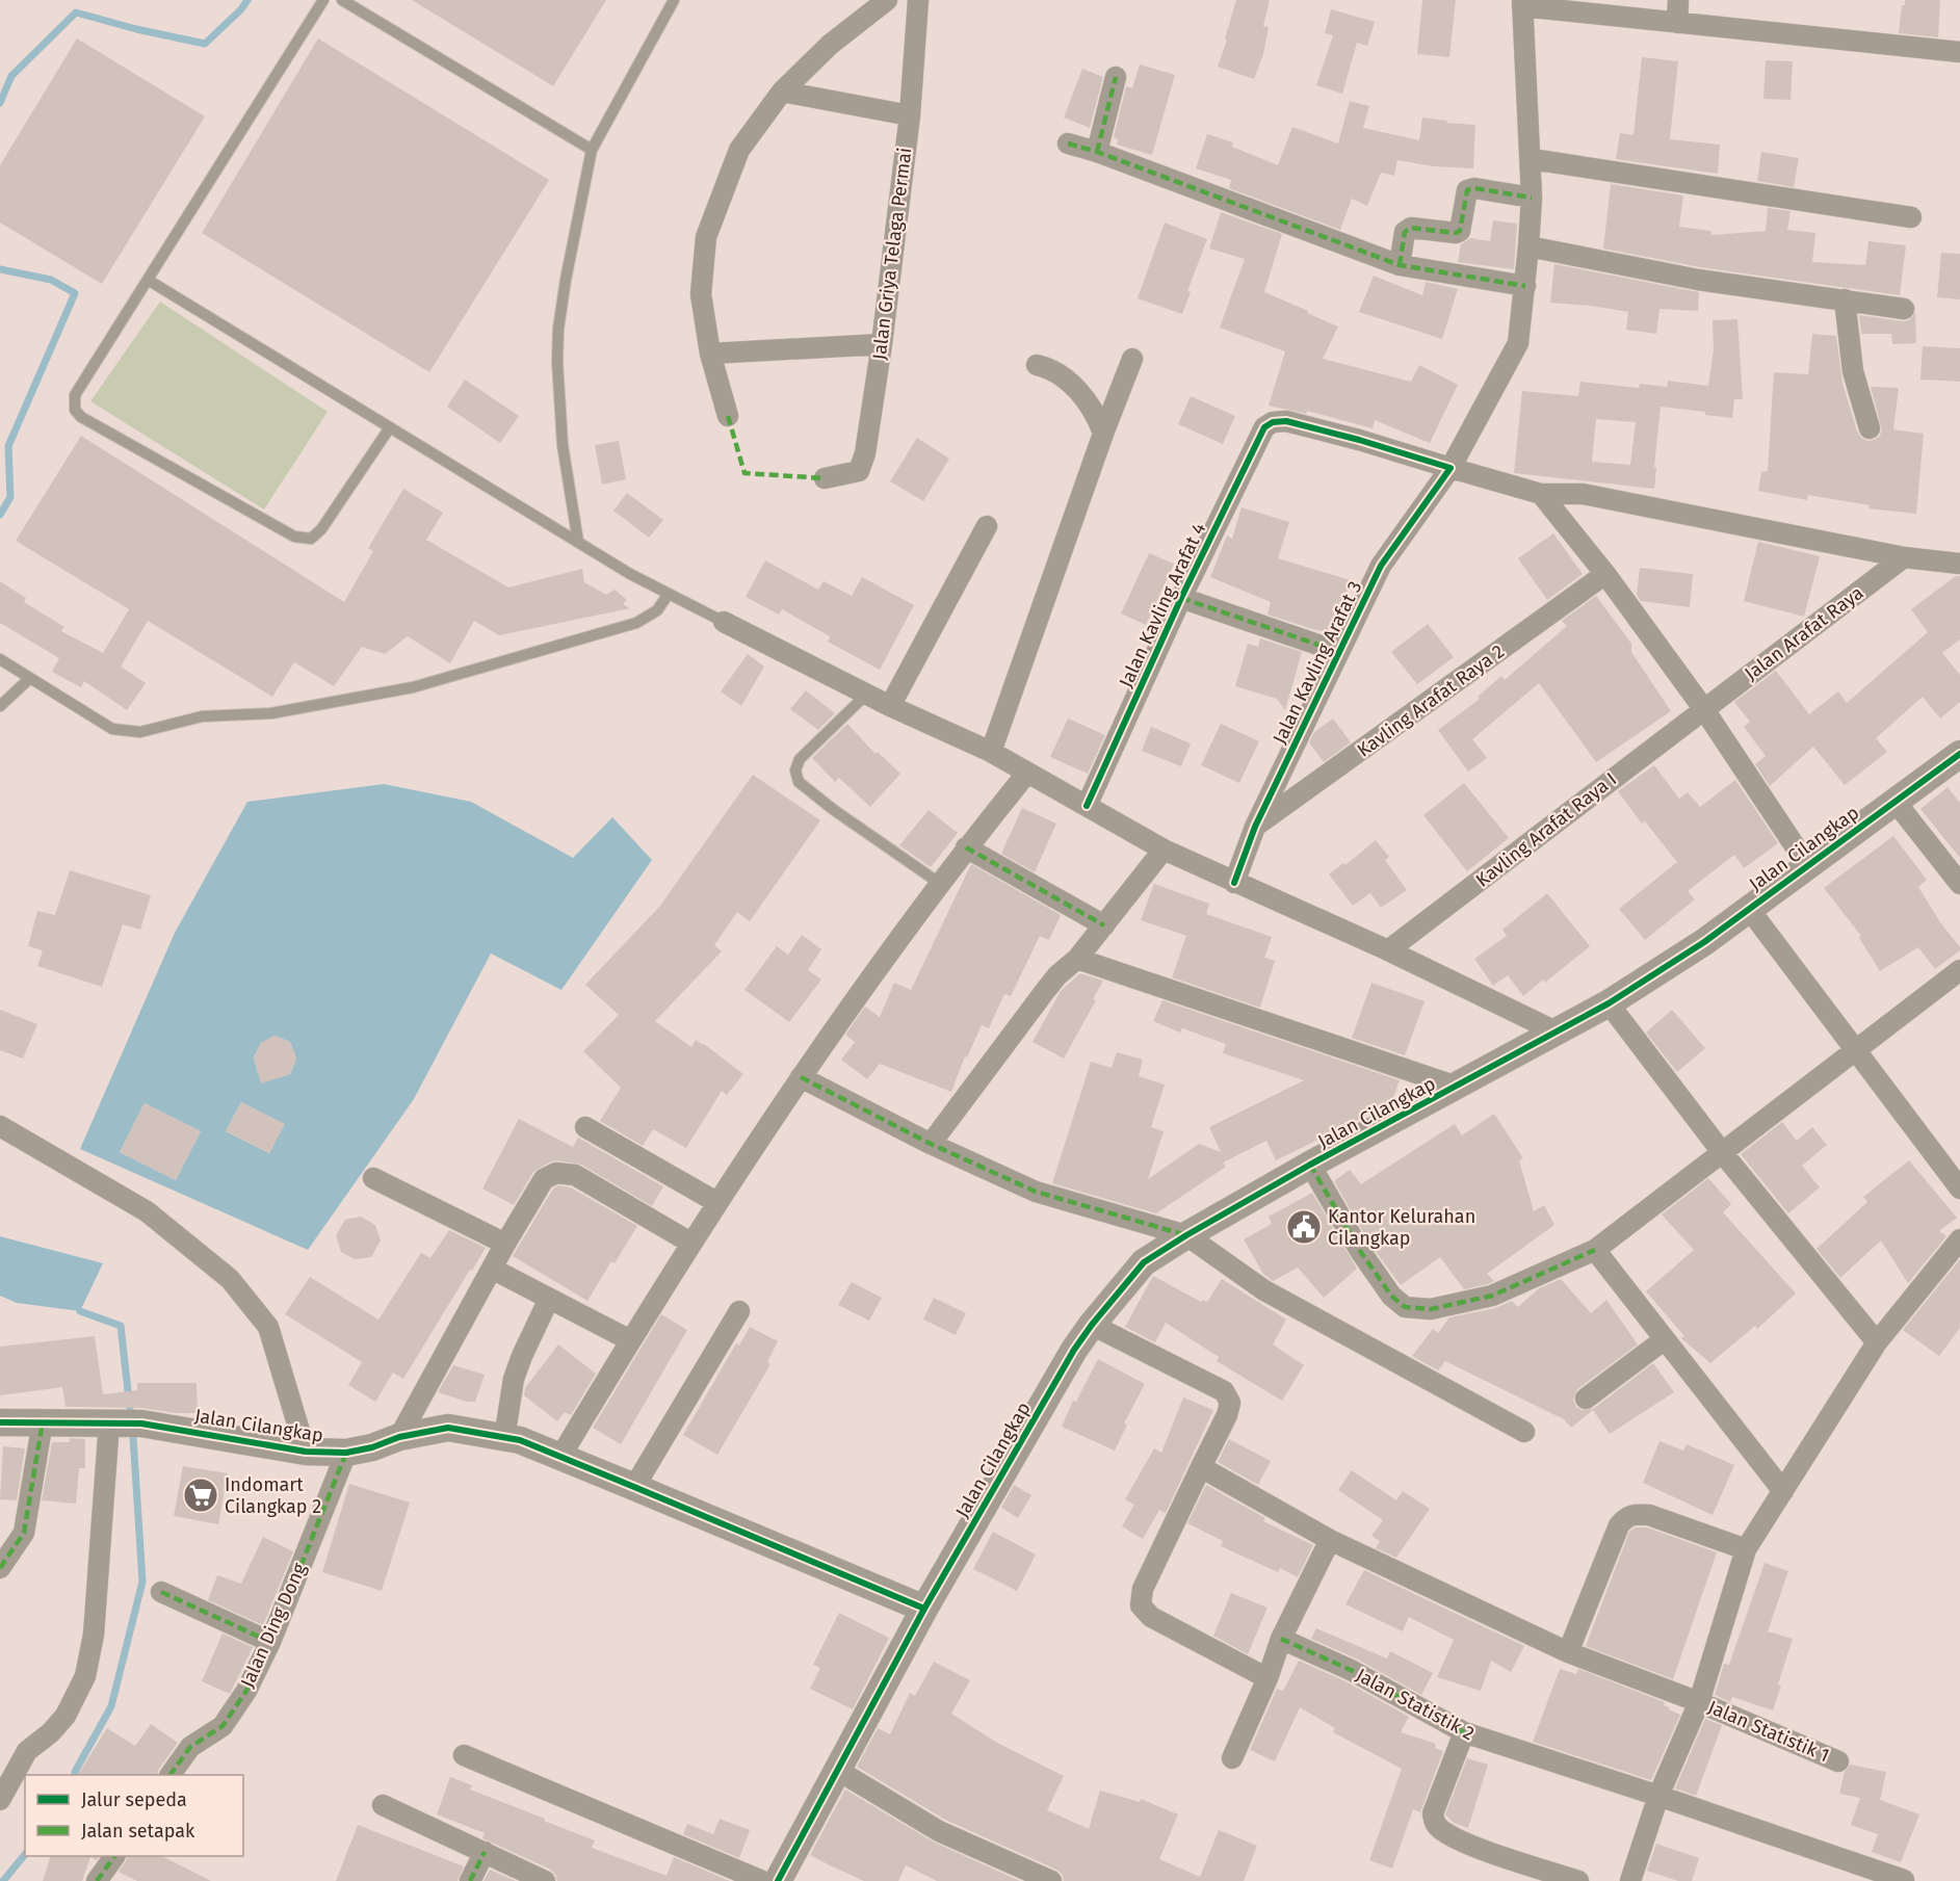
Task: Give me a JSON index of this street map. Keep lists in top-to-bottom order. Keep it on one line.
{"streets":{"street":["Jalan Griya Telaga Permai","Jalan Kavling Arafat 4","Jalan Arafat Raya","Jalan Kavling Arafat 3","Kavling Arafat Raya 2","Kavling Arafat Raya I","Jalan Cilangkap","Jalan Ding Dong","Jalan Statistik 2","Jalan Statistik 1"]},"crossings":[["Jalan Kavling Arafat 4","Jalan Kavling Arafat 3"],["Jalan Arafat Raya","Kavling Arafat Raya I"],["Jalan Kavling Arafat 3","Kavling Arafat Raya 2"],["Jalan Cilangkap","Jalan Ding Dong"]],"places":{"public building":["Kantor Kelurahan Cilangkap"],"supermarket":["Indomart Cilangkap 2"]},"legend":["Jalur sepeda","Jalan setapak"]}
